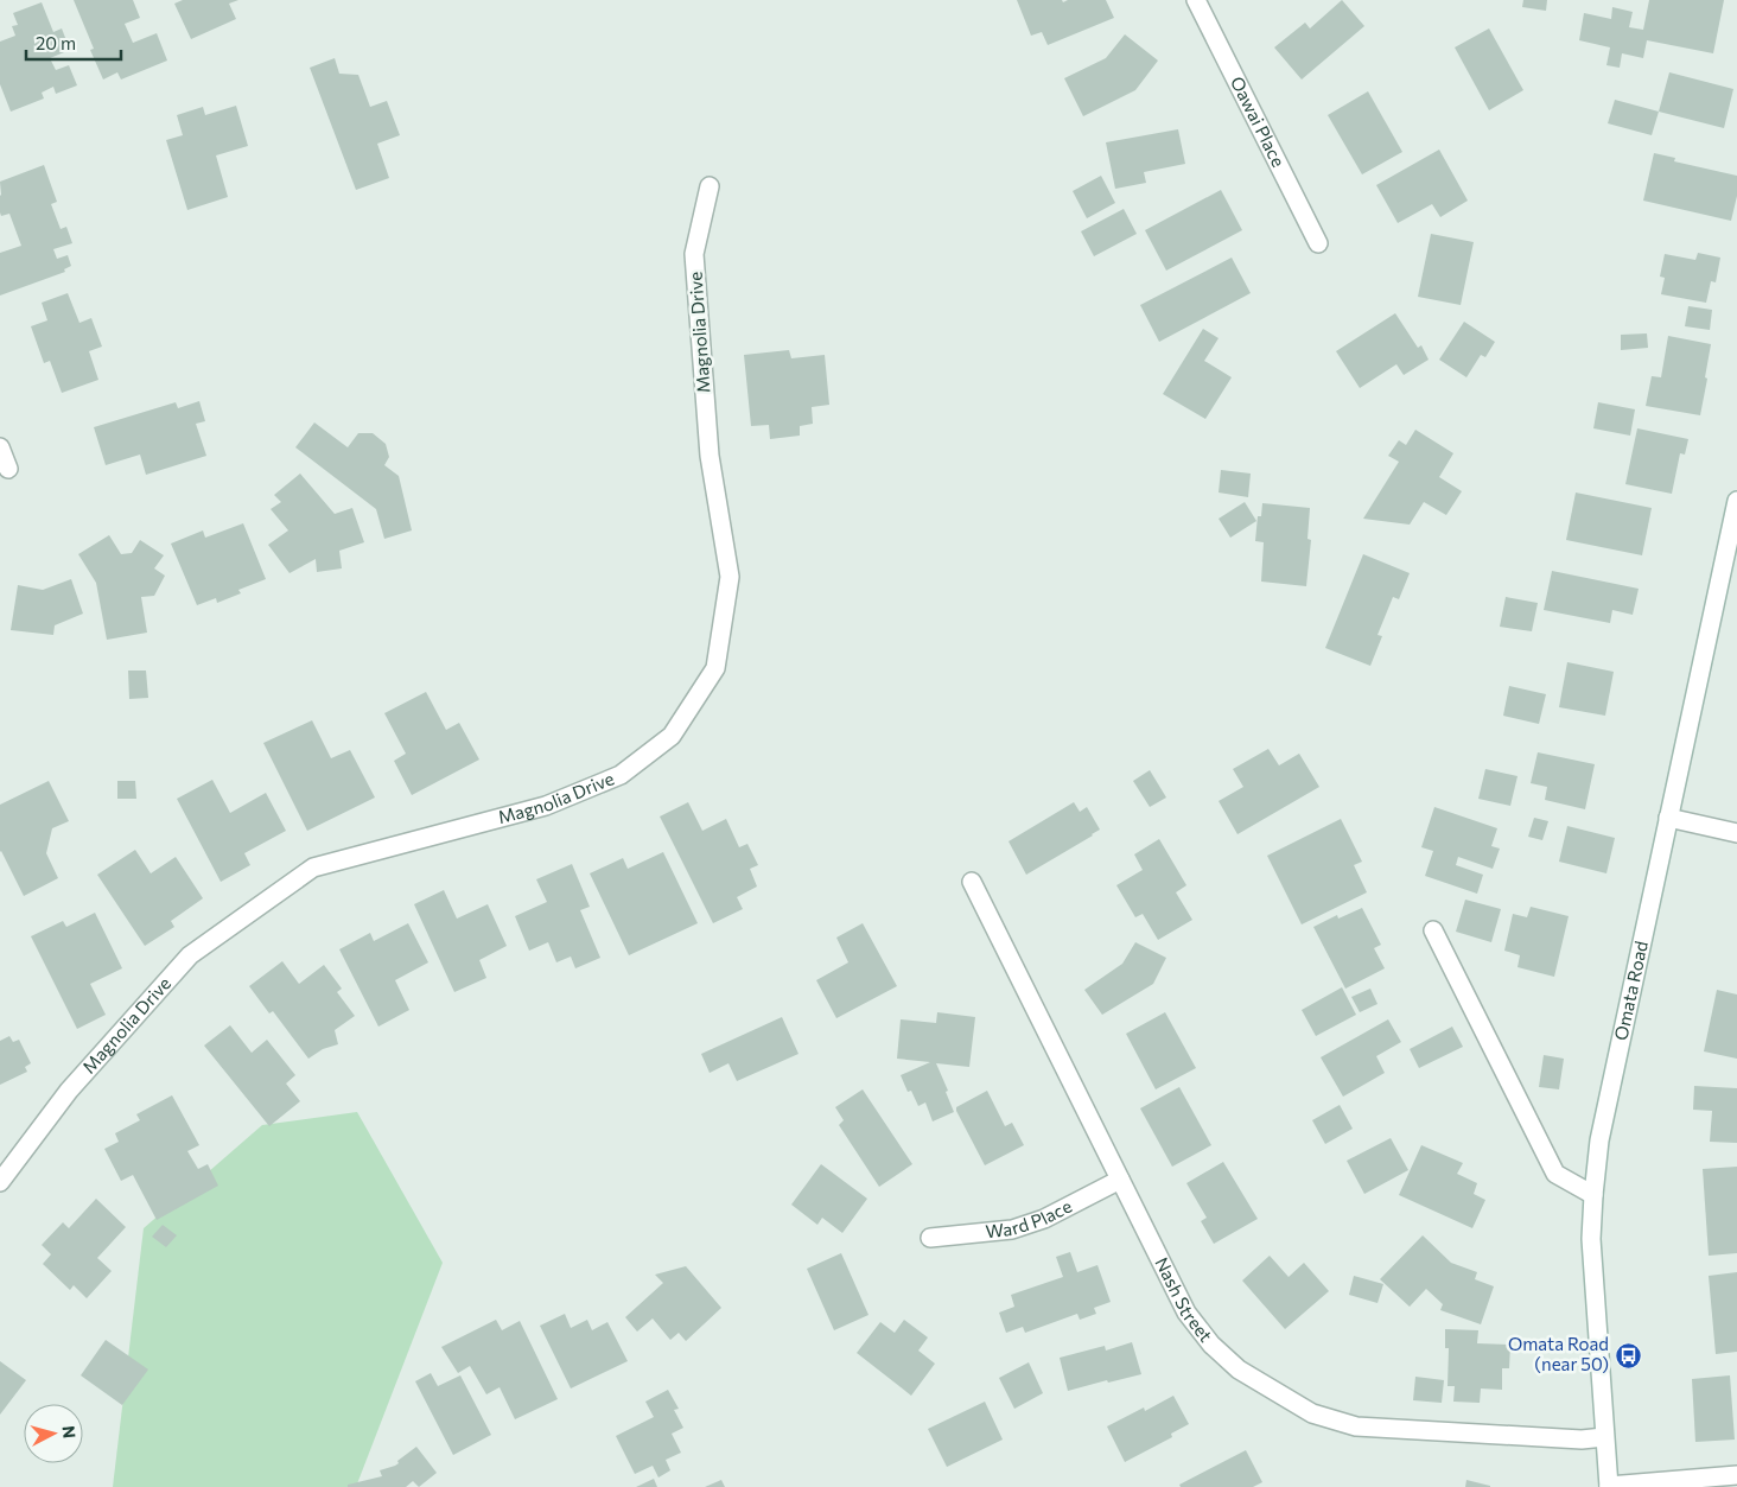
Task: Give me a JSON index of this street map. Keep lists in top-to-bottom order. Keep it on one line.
{"streets":{"street":["Oawai Place","Magnolia Drive","Omata Road","Ward Place","Nash Street"]},"crossings":[["Omata Road","Nash Street"],["Ward Place","Nash Street"]],"places":{"bus stop":["Omata Road (near 50)"]},"scale_bar":"20 m","north":"right"}
